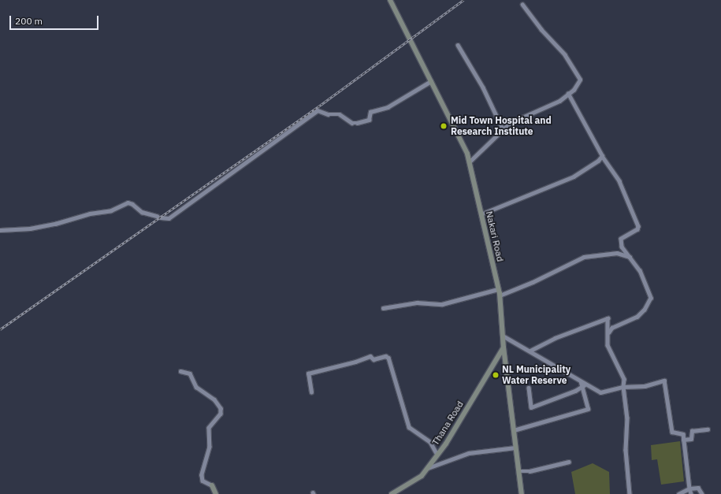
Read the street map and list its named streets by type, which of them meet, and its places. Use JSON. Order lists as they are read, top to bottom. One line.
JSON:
{"streets":{"street":["Nakari Road","Thana Road"]},"crossings":[["Nakari Road","Thana Road"]],"places":["Mid Town Hospital and Research Institute","NL Municipality Water Reserve"],"scale_bar":"200 m"}
